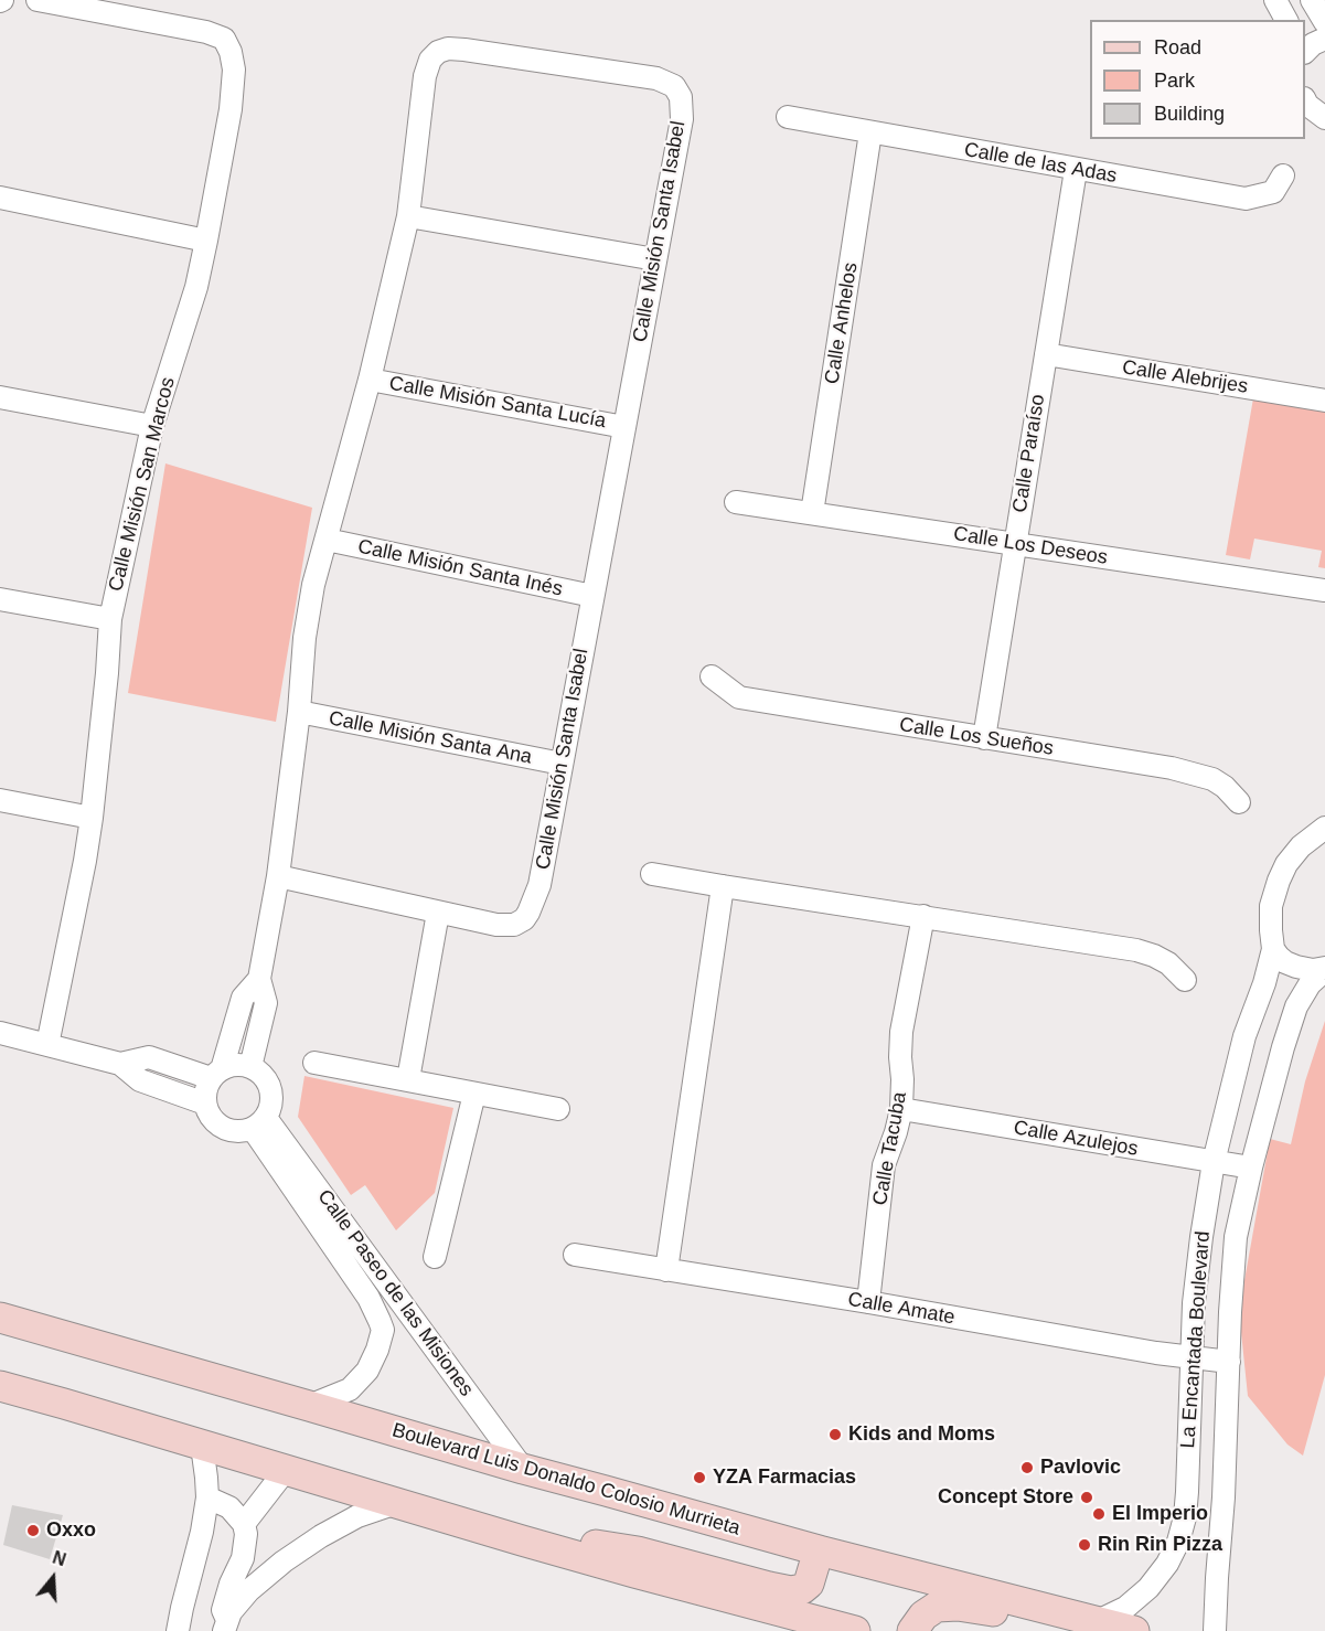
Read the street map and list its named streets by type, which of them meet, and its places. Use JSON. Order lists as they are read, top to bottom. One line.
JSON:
{"streets":{"main road":["Boulevard Luis Donaldo Colosio Murrieta"],"street":["Calle de las Adas","Calle Misión Santa Isabel","Calle Anhelos","Calle Alebrijes","Calle Misión Santa Lucía","Calle Paraíso","Calle Misión San Marcos","Calle Los Deseos","Calle Misión Santa Inés","Calle Los Sueños","Calle Misión Santa Ana","Calle Azulejos","Calle Tacuba","Calle Paseo de las Misiones","Calle Amate","La Encantada Boulevard"]},"crossings":[["Calle de las Adas","Calle Anhelos"],["Calle de las Adas","Calle Paraíso"],["Calle Misión Santa Isabel","Calle Misión Santa Lucía"],["Calle Misión Santa Isabel","Calle Misión Santa Inés"],["Calle Misión Santa Isabel","Calle Misión Santa Ana"],["Calle Misión Santa Isabel","Calle Paseo de las Misiones"],["Calle Anhelos","Calle Los Deseos"],["Calle Alebrijes","Calle Paraíso"],["Calle Paraíso","Calle Los Deseos"],["Calle Paraíso","Calle Los Sueños"],["Calle Azulejos","Calle Tacuba"],["Calle Azulejos","La Encantada Boulevard"],["Calle Tacuba","Calle Amate"],["Calle Paseo de las Misiones","Boulevard Luis Donaldo Colosio Murrieta"],["Calle Amate","La Encantada Boulevard"],["La Encantada Boulevard","Boulevard Luis Donaldo Colosio Murrieta"]],"places":["Kids and Moms","Pavlovic","YZA Farmacias","Concept Store","El Imperio","Oxxo","Rin Rin Pizza"],"legend":["Road","Park","Building"],"north":"top"}
